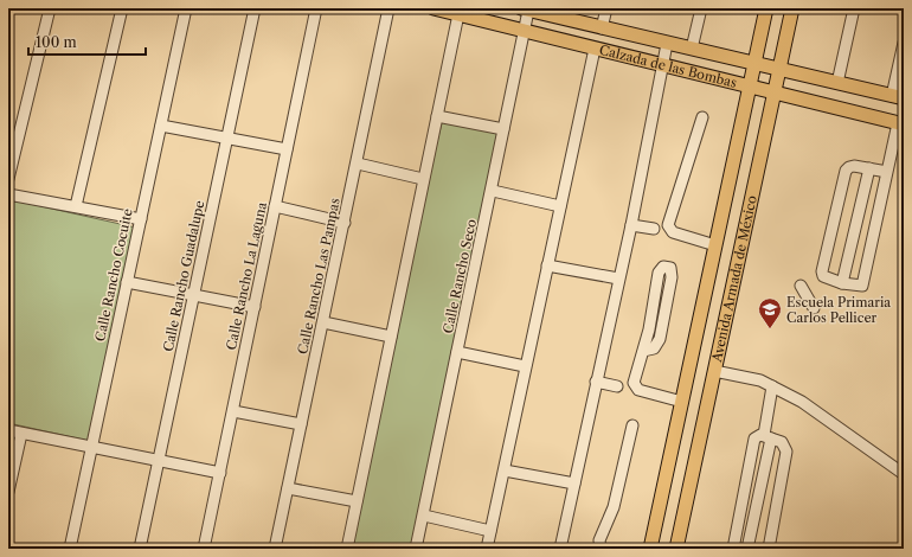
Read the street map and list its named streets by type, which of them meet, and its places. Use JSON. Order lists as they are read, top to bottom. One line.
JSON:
{"streets":{"main road":["Calzada de las Bombas","Avenida Armada de México"],"street":["Calle Rancho Cocuite","Calle Rancho Guadalupe","Calle Rancho La Laguna","Calle Rancho Las Pampas","Calle Rancho Seco"]},"crossings":[["Calzada de las Bombas","Calle Rancho Seco"],["Calzada de las Bombas","Avenida Armada de México"]],"places":{"school or university":["Escuela Primaria Carlos Pellicer"]},"scale_bar":"100 m"}
